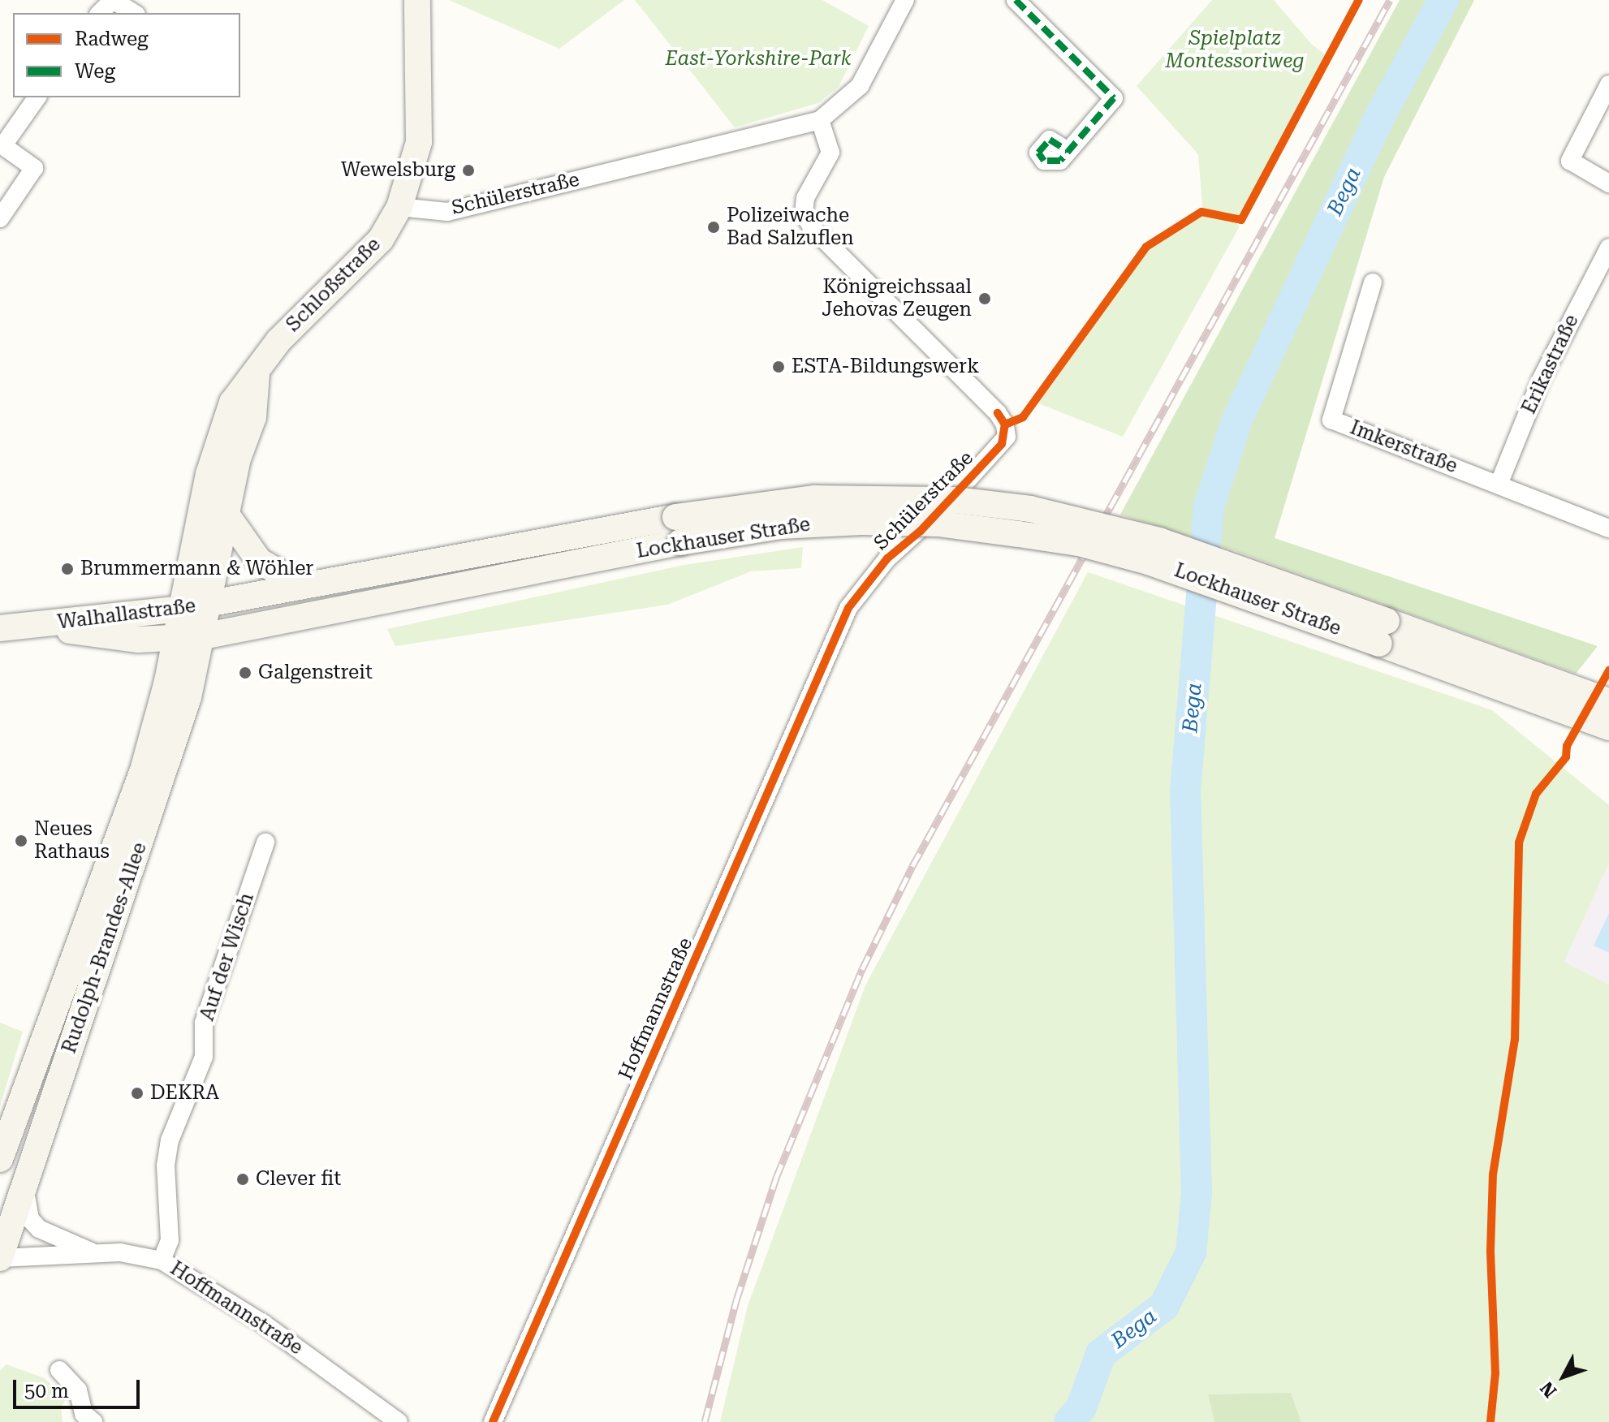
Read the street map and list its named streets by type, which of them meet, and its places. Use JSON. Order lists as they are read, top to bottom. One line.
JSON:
{"streets":{"main road":["Schloßstraße","Lockhauser Straße","Walhallastraße","Rudolph-Brandes-Allee"],"street":["Schülerstraße","Erikastraße","Imkerstraße","Auf der Wisch","Hoffmannstraße"]},"crossings":[["Schülerstraße","Schloßstraße"],["Schülerstraße","Hoffmannstraße"],["Schloßstraße","Lockhauser Straße"],["Schloßstraße","Walhallastraße"],["Schloßstraße","Rudolph-Brandes-Allee"],["Erikastraße","Imkerstraße"],["Lockhauser Straße","Walhallastraße"],["Lockhauser Straße","Rudolph-Brandes-Allee"],["Walhallastraße","Rudolph-Brandes-Allee"],["Rudolph-Brandes-Allee","Hoffmannstraße"],["Auf der Wisch","Hoffmannstraße"]],"water":["Bega"],"parks":["Spielplatz Montessoriweg","East-Yorkshire-Park"],"places":["Wewelsburg","Polizeiwache Bad Salzuflen","Königreichssaal Jehovas Zeugen","ESTA-Bildungswerk","Brummermann & Wöhler","Galgenstreit","Neues Rathaus","DEKRA","Clever fit"],"legend":["Radweg","Weg"],"scale_bar":"50 m","north":"bottom left"}
